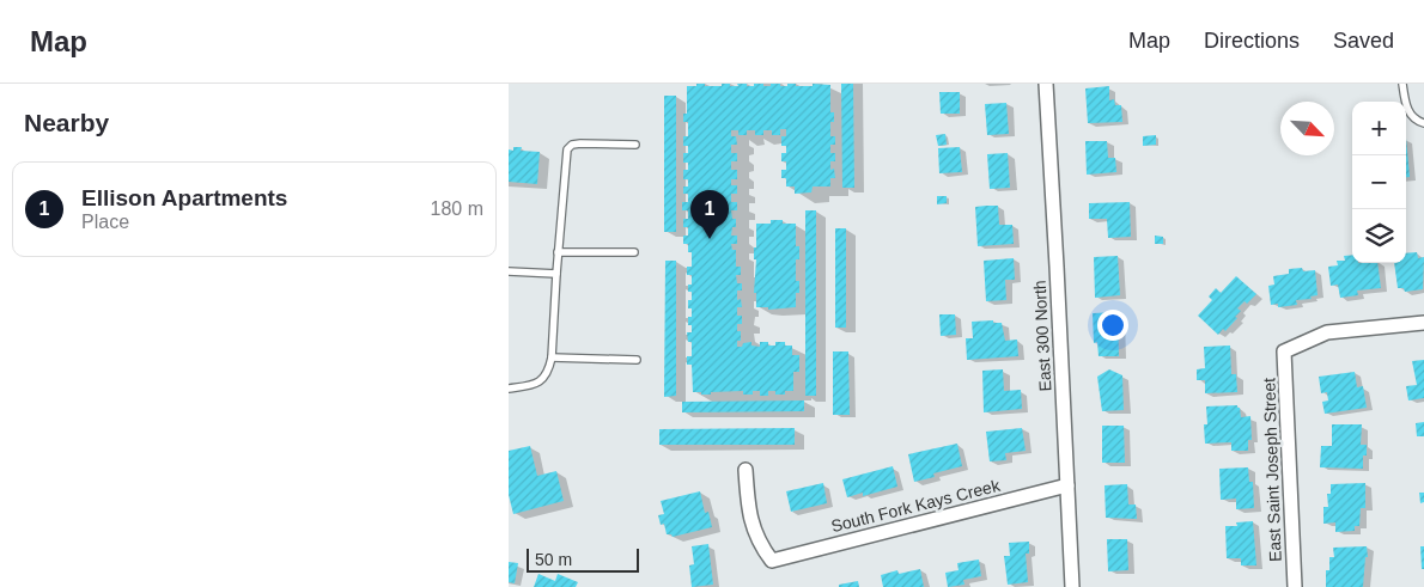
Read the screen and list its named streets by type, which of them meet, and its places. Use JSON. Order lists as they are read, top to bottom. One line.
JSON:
{"streets":{"street":["East 300 North","East Saint Joseph Street","South Fork Kays Creek"]},"crossings":[["East 300 North","South Fork Kays Creek"]],"scale_bar":"50 m","north":"bottom right","page":{"header":"Map","nav":["Map","Directions","Saved"],"heading":"Nearby","map_buttons":["+","−"],"list":[{"mark":"1","name":"Ellison Apartments","note":"Place","value":"180 m"}],"pins":"1","scale":"50 m"}}
